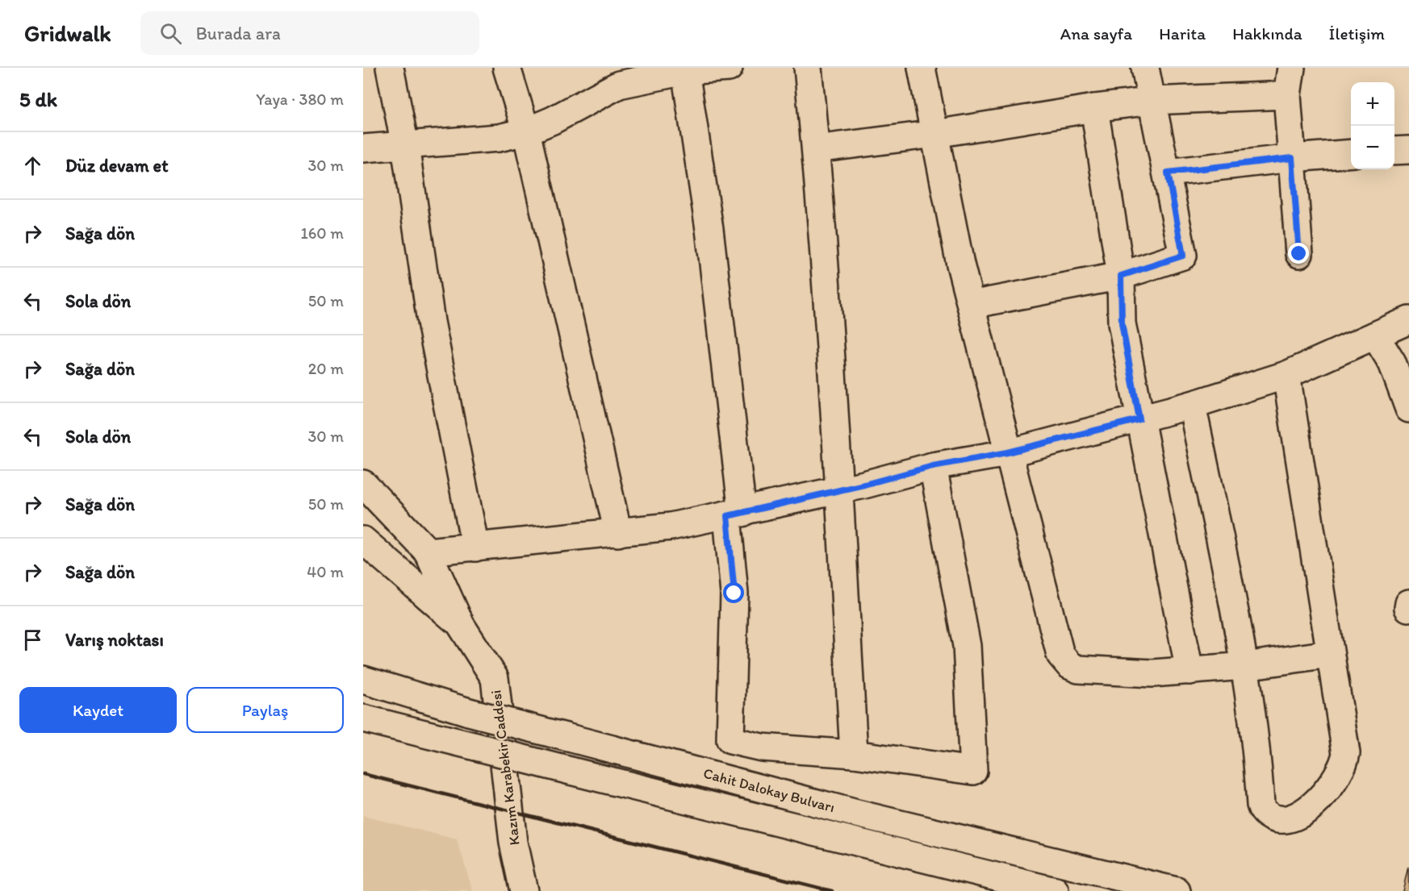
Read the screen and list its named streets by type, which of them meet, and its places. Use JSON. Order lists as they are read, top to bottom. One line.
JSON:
{"streets":{"street":["Kazım Karabekir Caddesi","Cahit Dalokay Bulvarı"]},"page":{"header":"Gridwalk","search":"Burada ara","nav":["Ana sayfa","Harita","Hakkında","İletişim"],"heading":["5 dk","Yaya · 380 m"],"map_buttons":["+","−"],"list":[["Düz devam et","30 m"],["Sağa dön","160 m"],["Sola dön","50 m"],["Sağa dön","20 m"],["Sola dön","30 m"],["Sağa dön","50 m"],["Sağa dön","40 m"],"Varış noktası"],"buttons":["Kaydet","Paylaş"]}}
